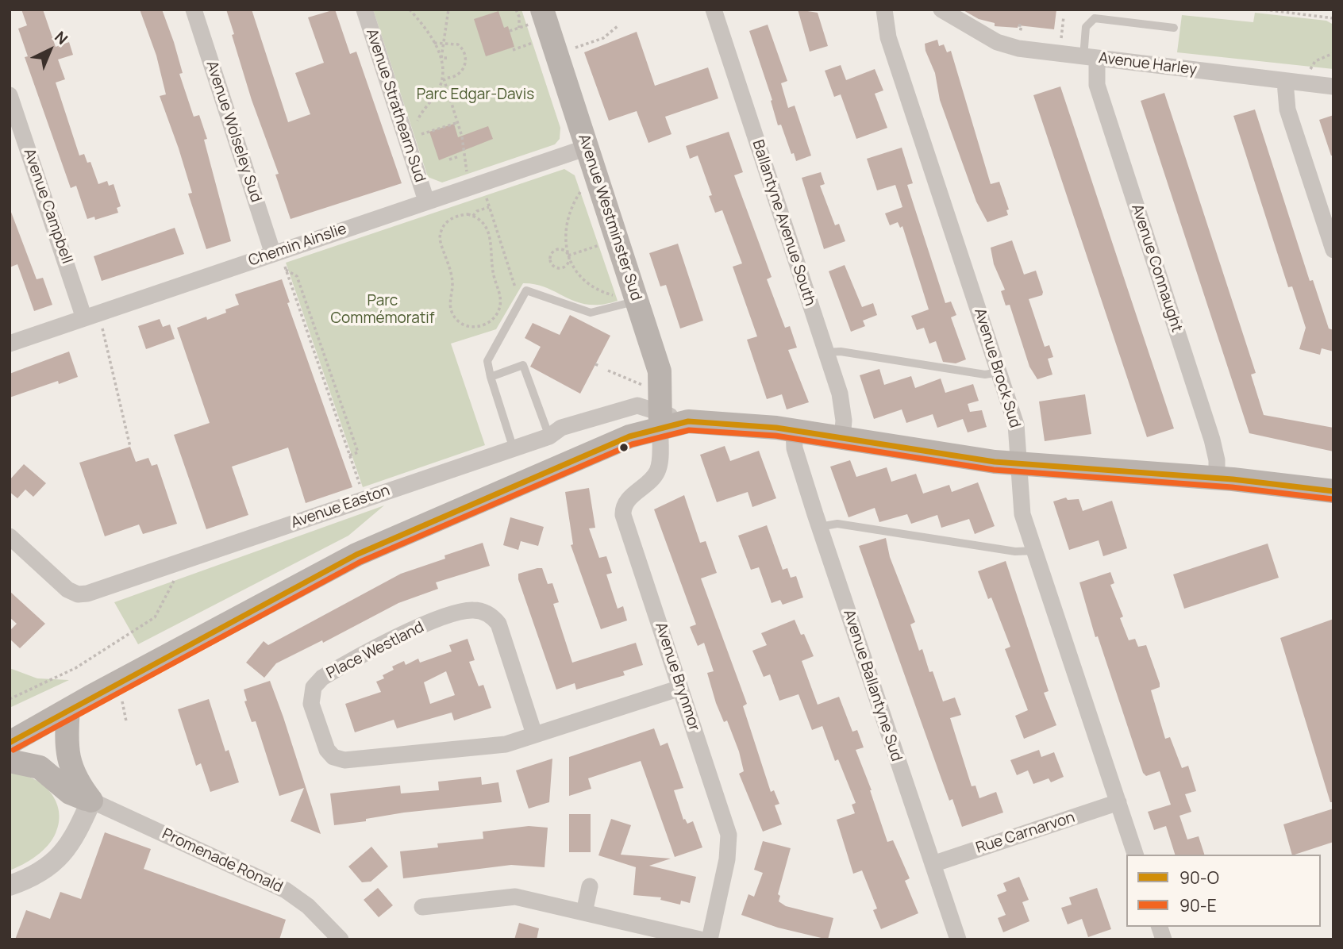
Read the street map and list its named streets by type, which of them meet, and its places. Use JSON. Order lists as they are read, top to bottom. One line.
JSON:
{"streets":{"main road":["Avenue Westminster Sud"],"street":["Avenue Harley","Avenue Strathearn Sud","Avenue Wolseley Sud","Avenue Campbell","Ballantyne Avenue South","Chemin Ainslie","Avenue Connaught","Avenue Brock Sud","Avenue Easton","Place Westland","Avenue Brynmor","Avenue Ballantyne Sud","Rue Carnarvon","Promenade Ronald"]},"crossings":[["Avenue Harley","Avenue Connaught"],["Avenue Strathearn Sud","Chemin Ainslie"],["Avenue Wolseley Sud","Chemin Ainslie"],["Avenue Campbell","Chemin Ainslie"],["Avenue Westminster Sud","Chemin Ainslie"],["Avenue Westminster Sud","Avenue Easton"],["Avenue Westminster Sud","Avenue Brynmor"],["Avenue Brock Sud","Rue Carnarvon"],["Avenue Easton","Avenue Brynmor"],["Place Westland","Avenue Brynmor"],["Avenue Ballantyne Sud","Rue Carnarvon"]],"parks":["Parc Edgar-Davis","Parc Commémoratif"],"lines":["transit line 90-O","transit line 90-E"],"legend":["90-O","90-E"],"north":"top right"}
